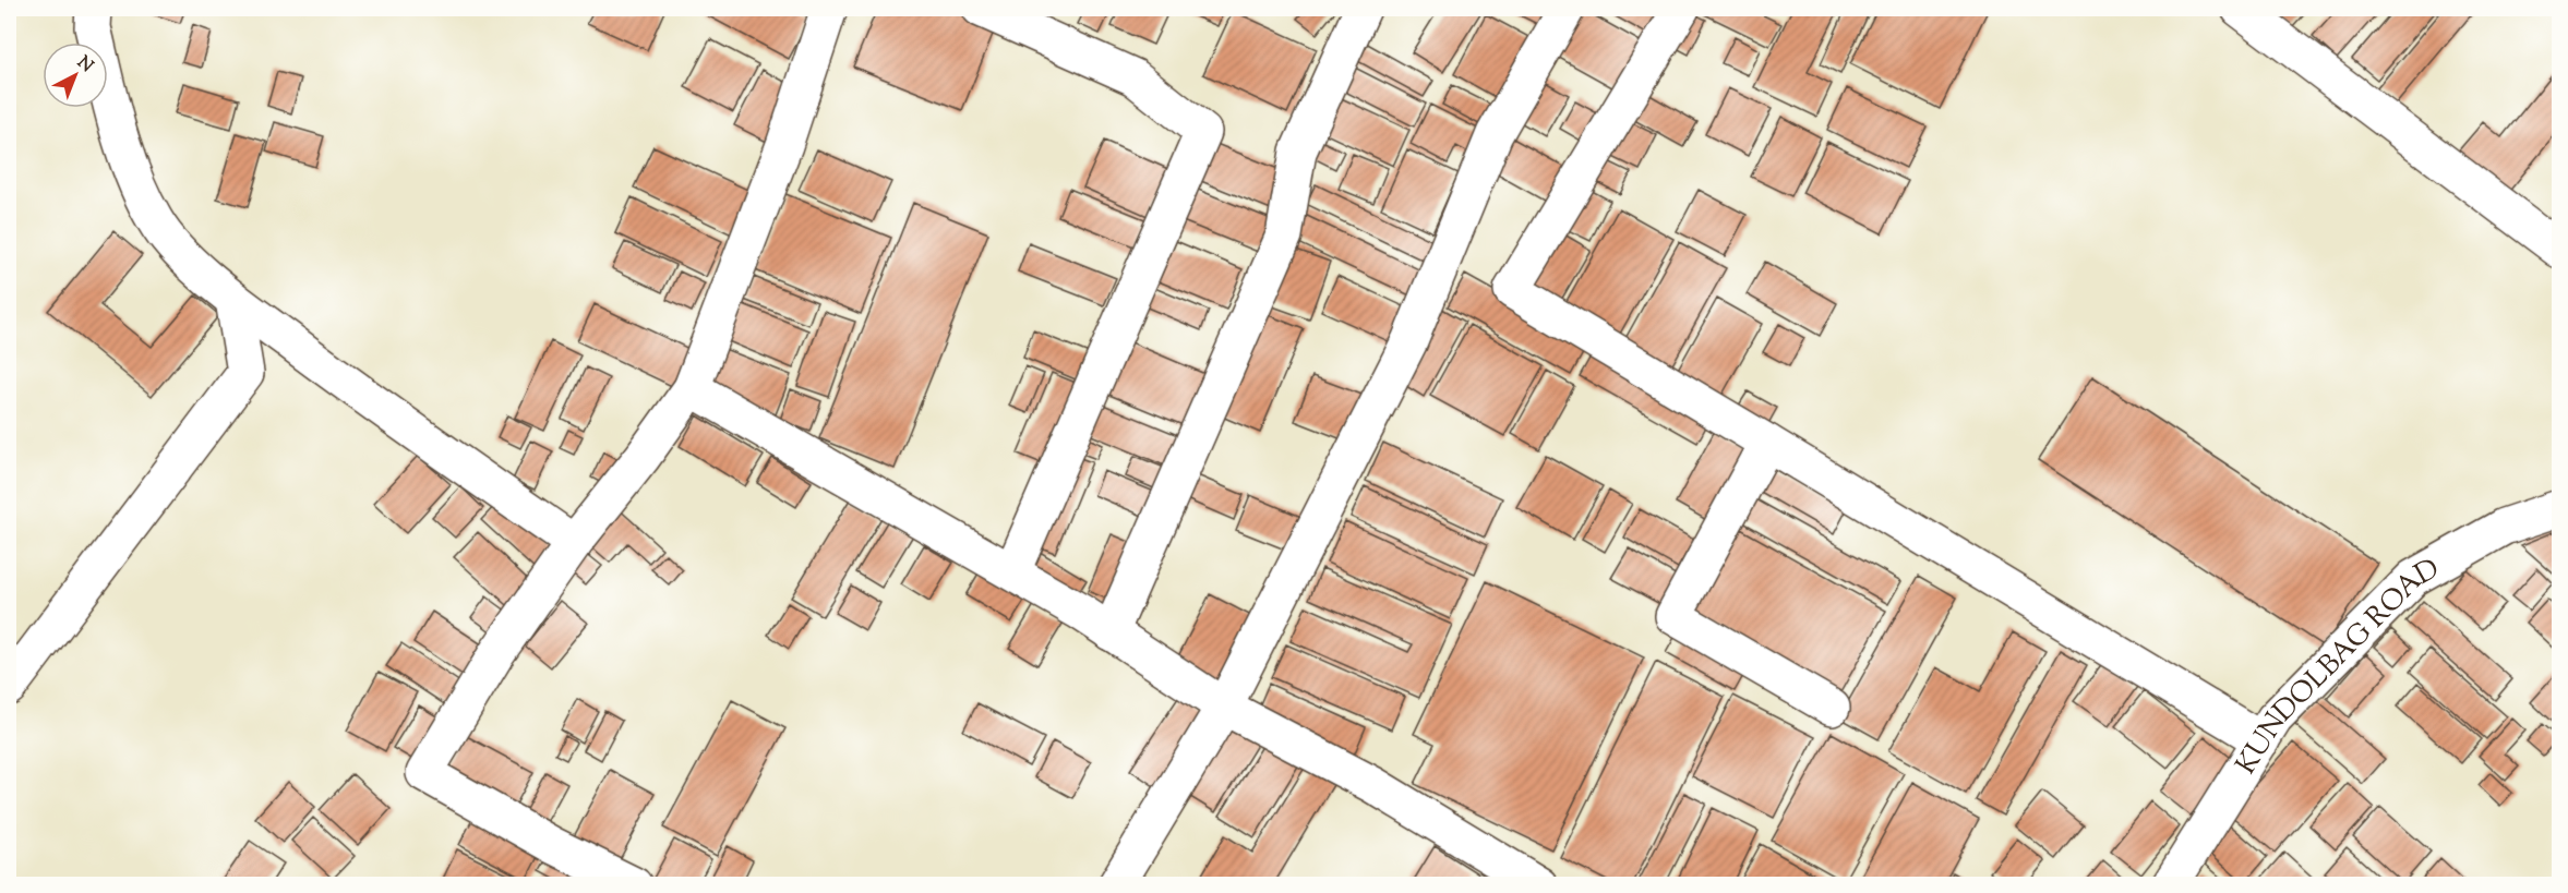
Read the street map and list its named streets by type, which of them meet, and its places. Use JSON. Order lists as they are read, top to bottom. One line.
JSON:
{"streets":{"street":["KUNDOLBAG ROAD"]},"north":"top right"}
